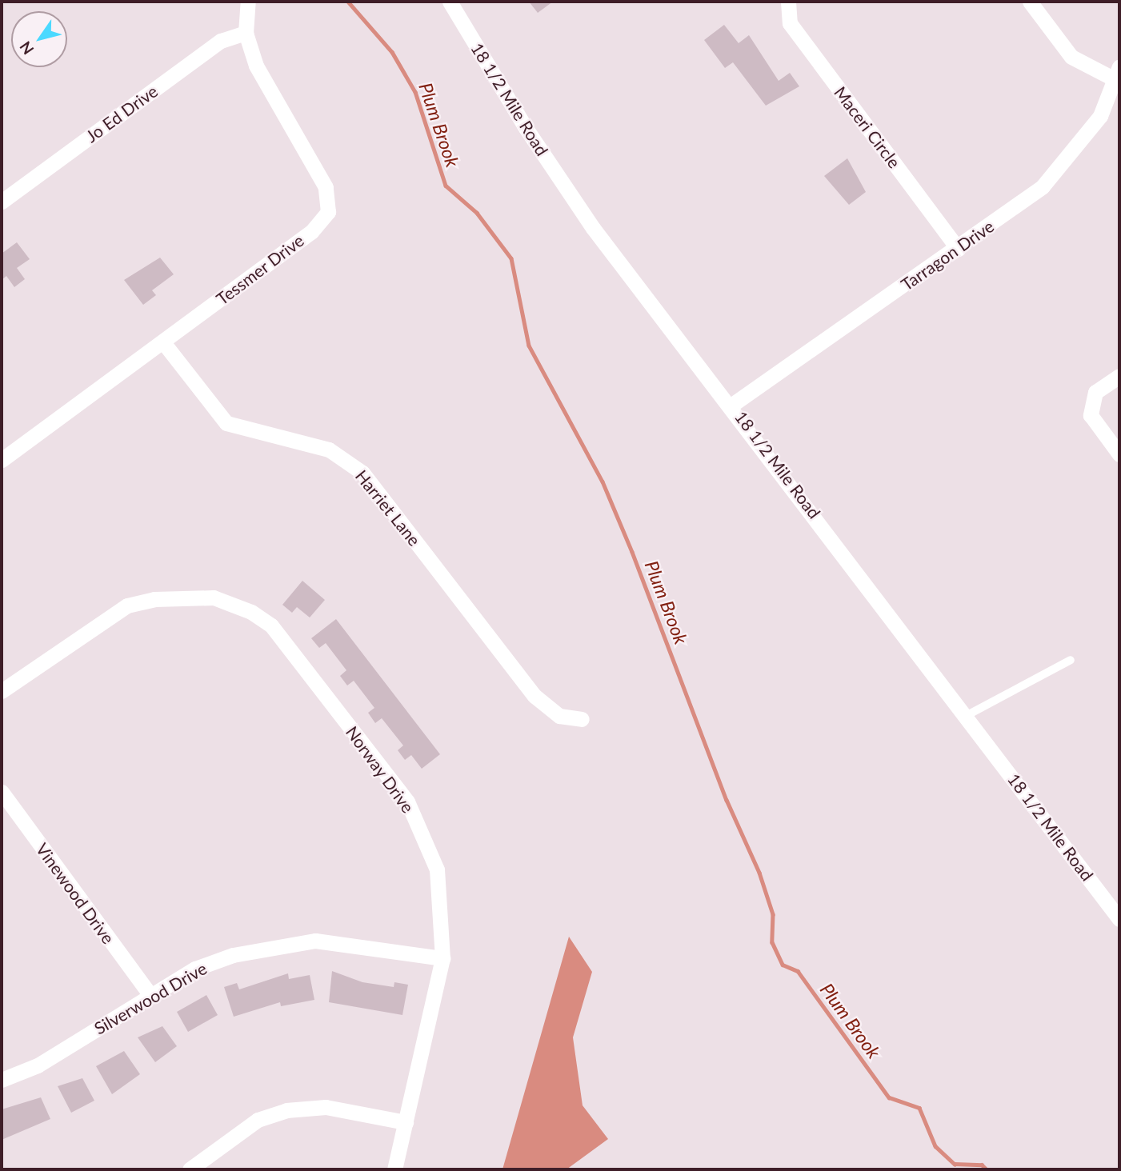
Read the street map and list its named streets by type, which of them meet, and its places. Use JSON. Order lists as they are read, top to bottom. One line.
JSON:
{"streets":{"street":["18 1/2 Mile Road","Jo Ed Drive","Maceri Circle","Tarragon Drive","Tessmer Drive","Harriet Lane","Norway Drive","Vinewood Drive","Silverwood Drive"]},"crossings":[["18 1/2 Mile Road","Tarragon Drive"],["Jo Ed Drive","Tessmer Drive"],["Maceri Circle","Tarragon Drive"],["Tessmer Drive","Harriet Lane"],["Norway Drive","Silverwood Drive"],["Vinewood Drive","Silverwood Drive"]],"water":["Plum Brook"],"north":"bottom left"}
